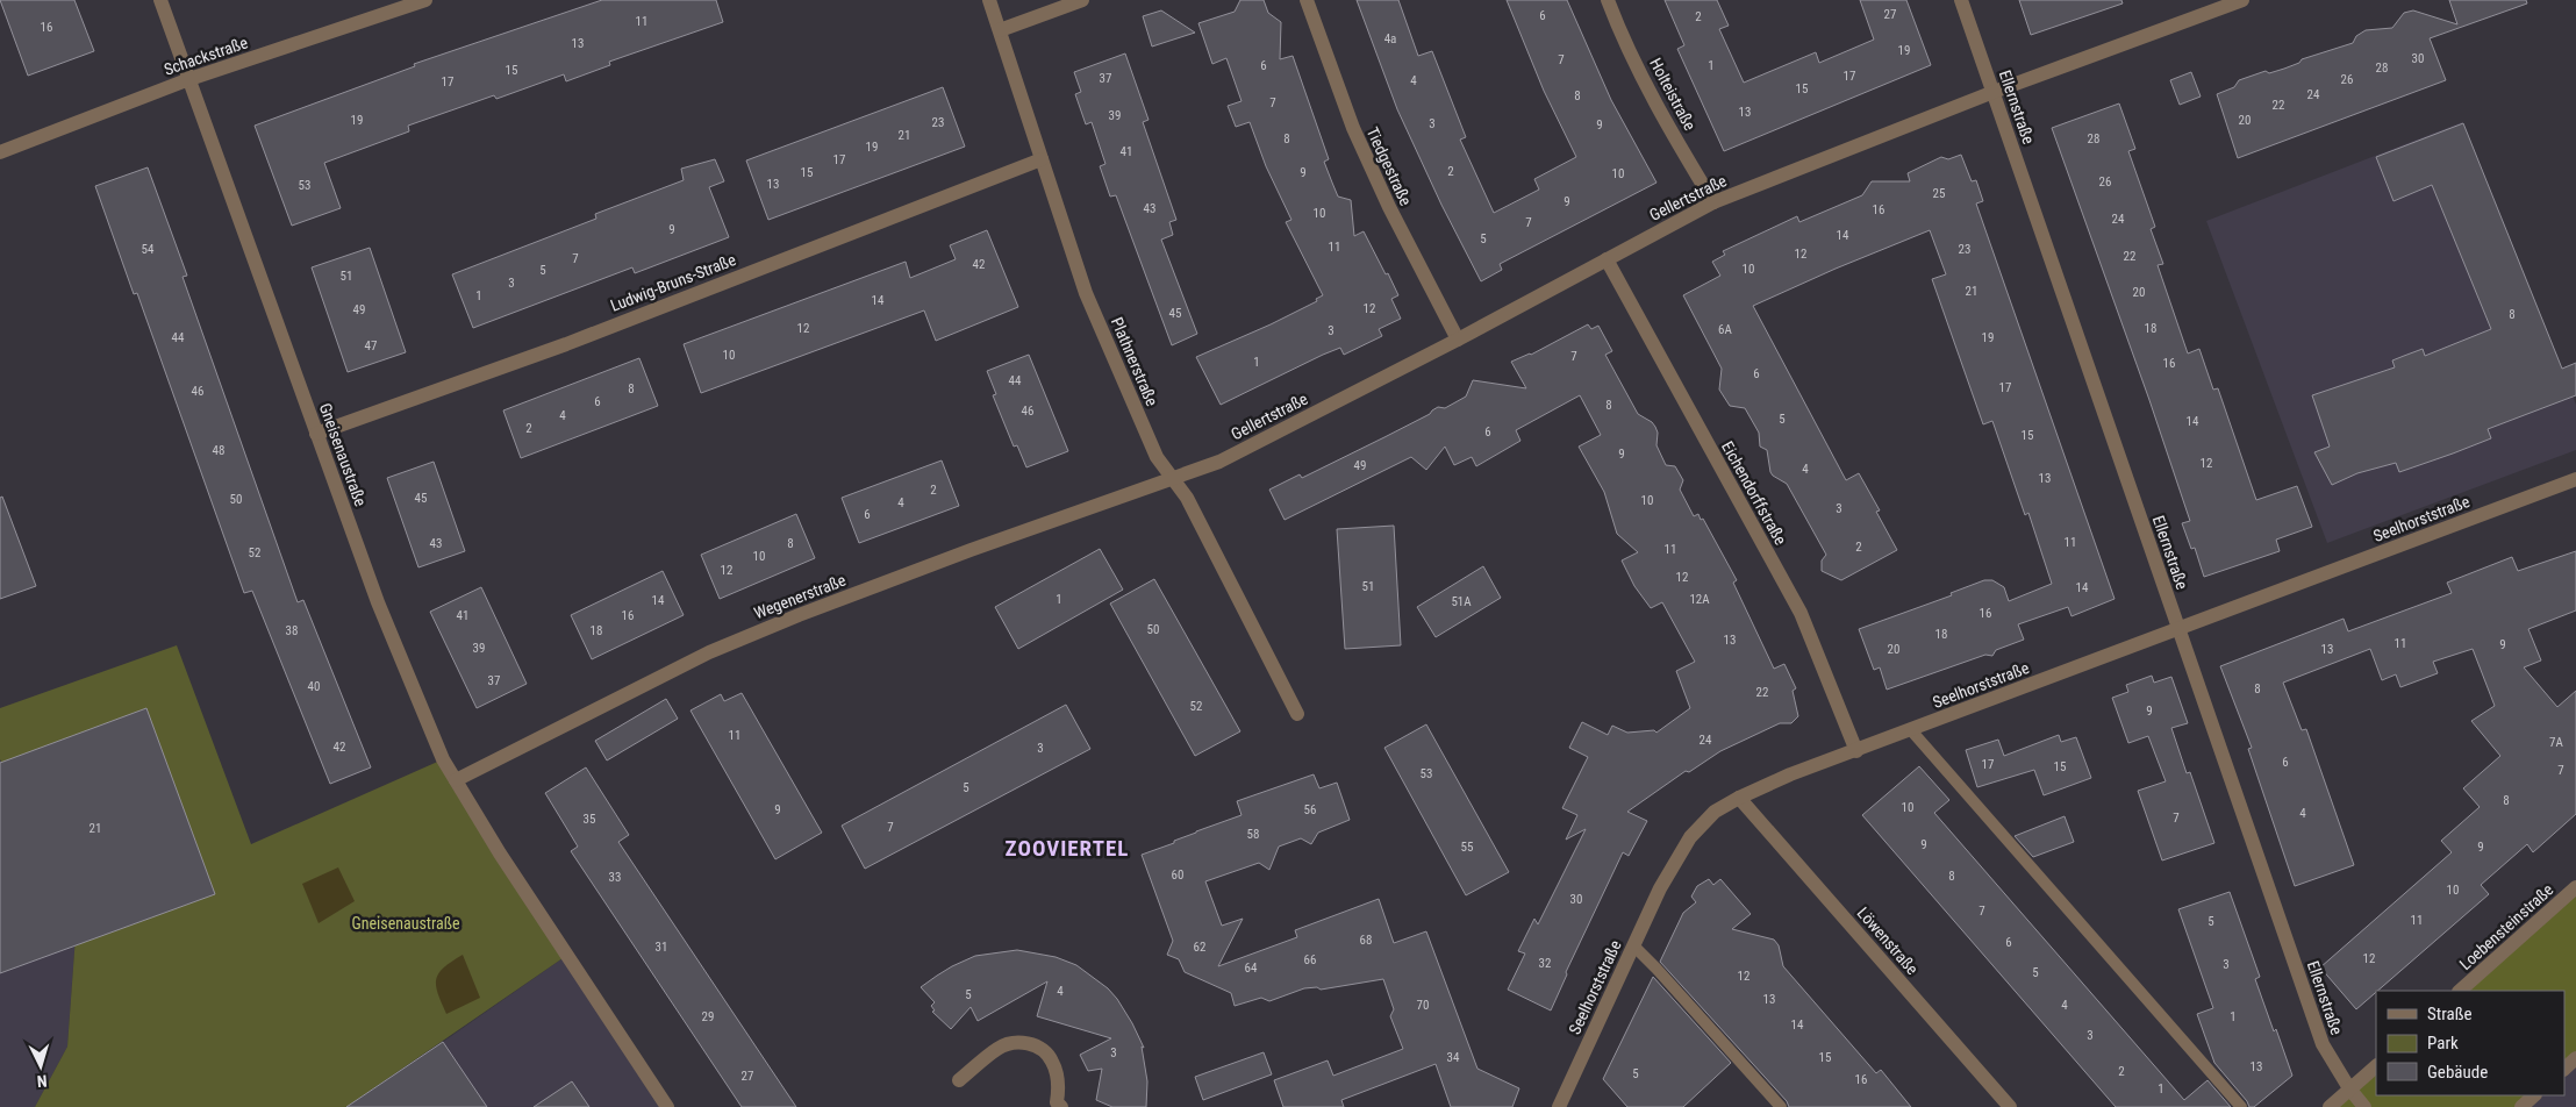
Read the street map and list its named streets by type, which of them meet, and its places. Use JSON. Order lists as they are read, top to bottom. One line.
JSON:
{"streets":{"street":["Schackstraße","Holteistraße","Ellernstraße","Tiedgestraße","Gellertstraße","Ludwig-Bruns-Straße","Plathnerstraße","Gneisenaustraße","Eichendorffstraße","Seelhorststraße","Wegenerstraße","Loebensteinstraße","Löwenstraße"]},"crossings":[["Schackstraße","Gneisenaustraße"],["Holteistraße","Gellertstraße"],["Ellernstraße","Gellertstraße"],["Ellernstraße","Seelhorststraße"],["Tiedgestraße","Gellertstraße"],["Gellertstraße","Plathnerstraße"],["Gellertstraße","Eichendorffstraße"],["Gellertstraße","Wegenerstraße"],["Ludwig-Bruns-Straße","Plathnerstraße"],["Ludwig-Bruns-Straße","Gneisenaustraße"],["Plathnerstraße","Wegenerstraße"],["Gneisenaustraße","Wegenerstraße"],["Eichendorffstraße","Seelhorststraße"],["Seelhorststraße","Löwenstraße"]],"districts":["ZOOVIERTEL"],"parks":["Gneisenaustraße"],"house_numbers":["27","6","2","11","16","4a","13","19","30","7","6","1","28","15","17","37","26","4","17","15","24","8","7","22","13","39","19","20","23","3","9","21","8","28","19","41","17","2","15","9","10","26","13","53","25","9","43","16","10","24","7","9","14","5","11","54","23","12","22","7","42","10","5","51","3","21","20","1","14","12","49","45","8","12","18","6A","3","44","19","47","10","7","1","16","6","44","17","8","46","6","8","46","4","5","14","2","6","15","48","9","12","49","4","13","2","45","50","10","4","3","6","11","43","8","2","11","52","10","12","12","51","14","1","12A","14","51A","16","41","16","50","38","18","18","13","11","9","39","20","13","37","40","8","22","52","9","11","24","7A","42","3","6","17","15","7","53","5","8","10","9","56","4","7","35","7","21","58","9","55","9","60","8","33","10","30","7","11","5","68","6","31","62","12","66","32","3","64","5","12","4","5","13","70","4","29","1","14","3","3","34","15","13","2","5","27","16","1"],"legend":["Straße","Park","Gebäude"],"north":"bottom"}
